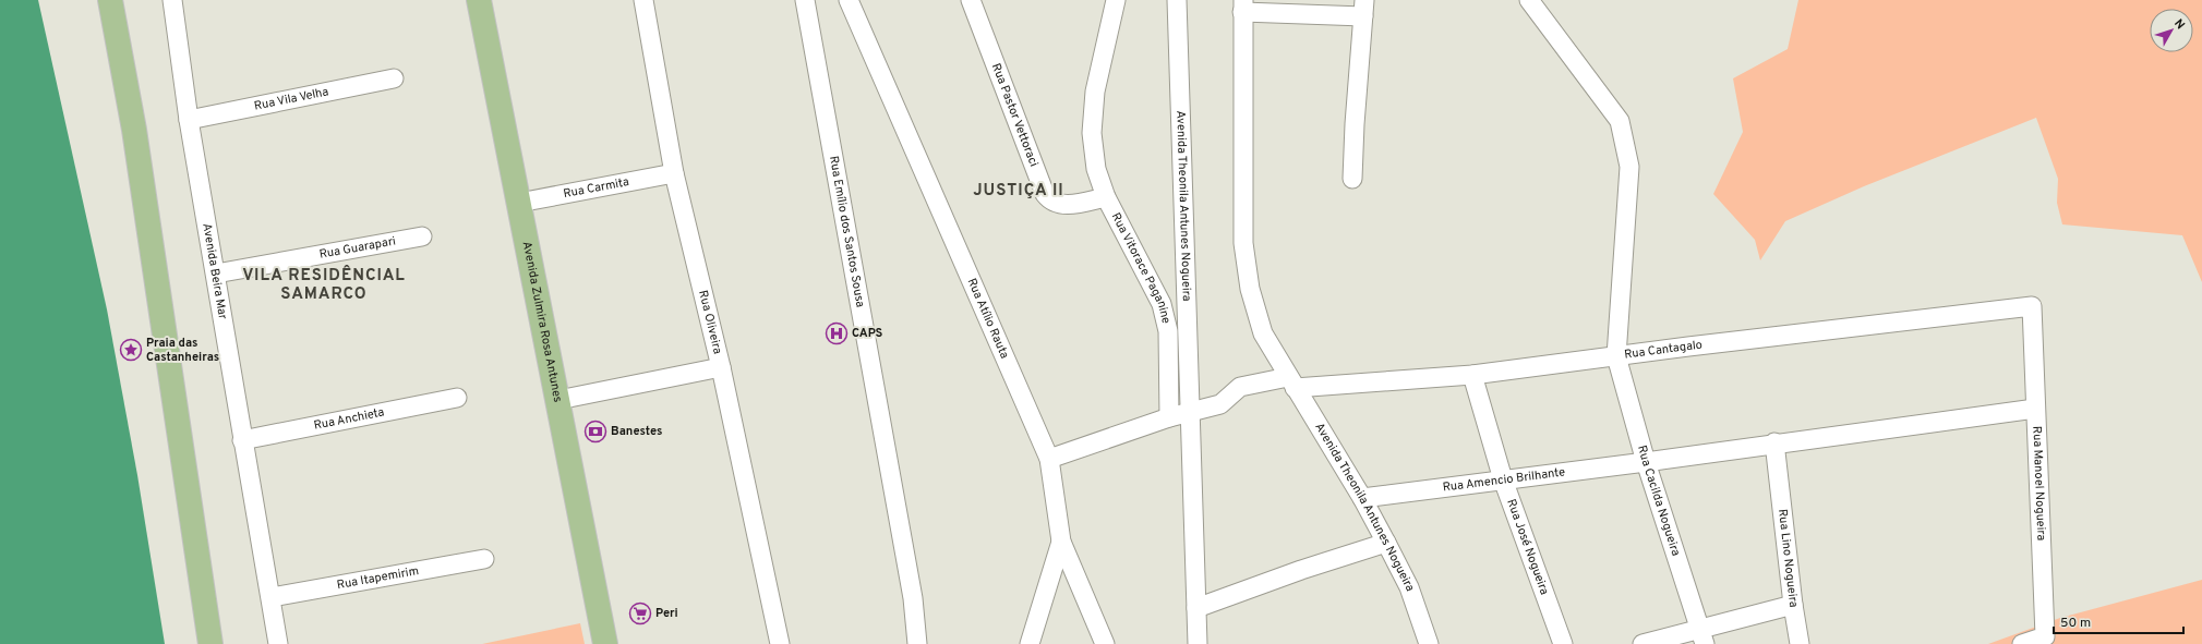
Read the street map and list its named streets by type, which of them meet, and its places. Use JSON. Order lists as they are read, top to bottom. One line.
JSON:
{"streets":{"main road":["Avenida Zulmira Rosa Antunes"],"street":["Rua Vila Velha","Rua Pastor Vettoraci","Rua Carmita","Avenida Theonila Antunes Nogueira","Rua Emílio dos Santos Sousa","Rua Guarapari","Rua Vitorace Paganine","Avenida Beira Mar","Rua Atílio Rauta","Rua Oliveira","Rua Cantagalo","Rua Anchieta","Rua Amencio Brilhante","Rua Manoel Nogueira","Rua Cacilda Nogueira","Rua José Nogueira","Rua Lino Nogueira","Rua Itapemirim"]},"crossings":[["Rua Vila Velha","Avenida Beira Mar"],["Rua Pastor Vettoraci","Rua Vitorace Paganine"],["Rua Carmita","Avenida Zulmira Rosa Antunes"],["Rua Carmita","Rua Oliveira"],["Avenida Theonila Antunes Nogueira","Rua Cantagalo"],["Avenida Theonila Antunes Nogueira","Rua Amencio Brilhante"],["Rua Guarapari","Avenida Beira Mar"],["Avenida Beira Mar","Rua Anchieta"],["Avenida Beira Mar","Rua Itapemirim"],["Rua Cantagalo","Rua Manoel Nogueira"],["Rua Cantagalo","Rua Cacilda Nogueira"],["Rua Cantagalo","Rua José Nogueira"],["Rua Amencio Brilhante","Rua Manoel Nogueira"],["Rua Amencio Brilhante","Rua Cacilda Nogueira"],["Rua Amencio Brilhante","Rua José Nogueira"],["Rua Amencio Brilhante","Rua Lino Nogueira"],["Rua Cacilda Nogueira","Rua Lino Nogueira"]],"districts":["JUSTIÇA II","VILA RESIDÊNCIAL SAMARCO"],"places":{"hospital":["CAPS"],"place":["Praia das Castanheiras"],"bank":["Banestes"],"supermarket":["Peri"]},"scale_bar":"50 m","north":"top right"}
